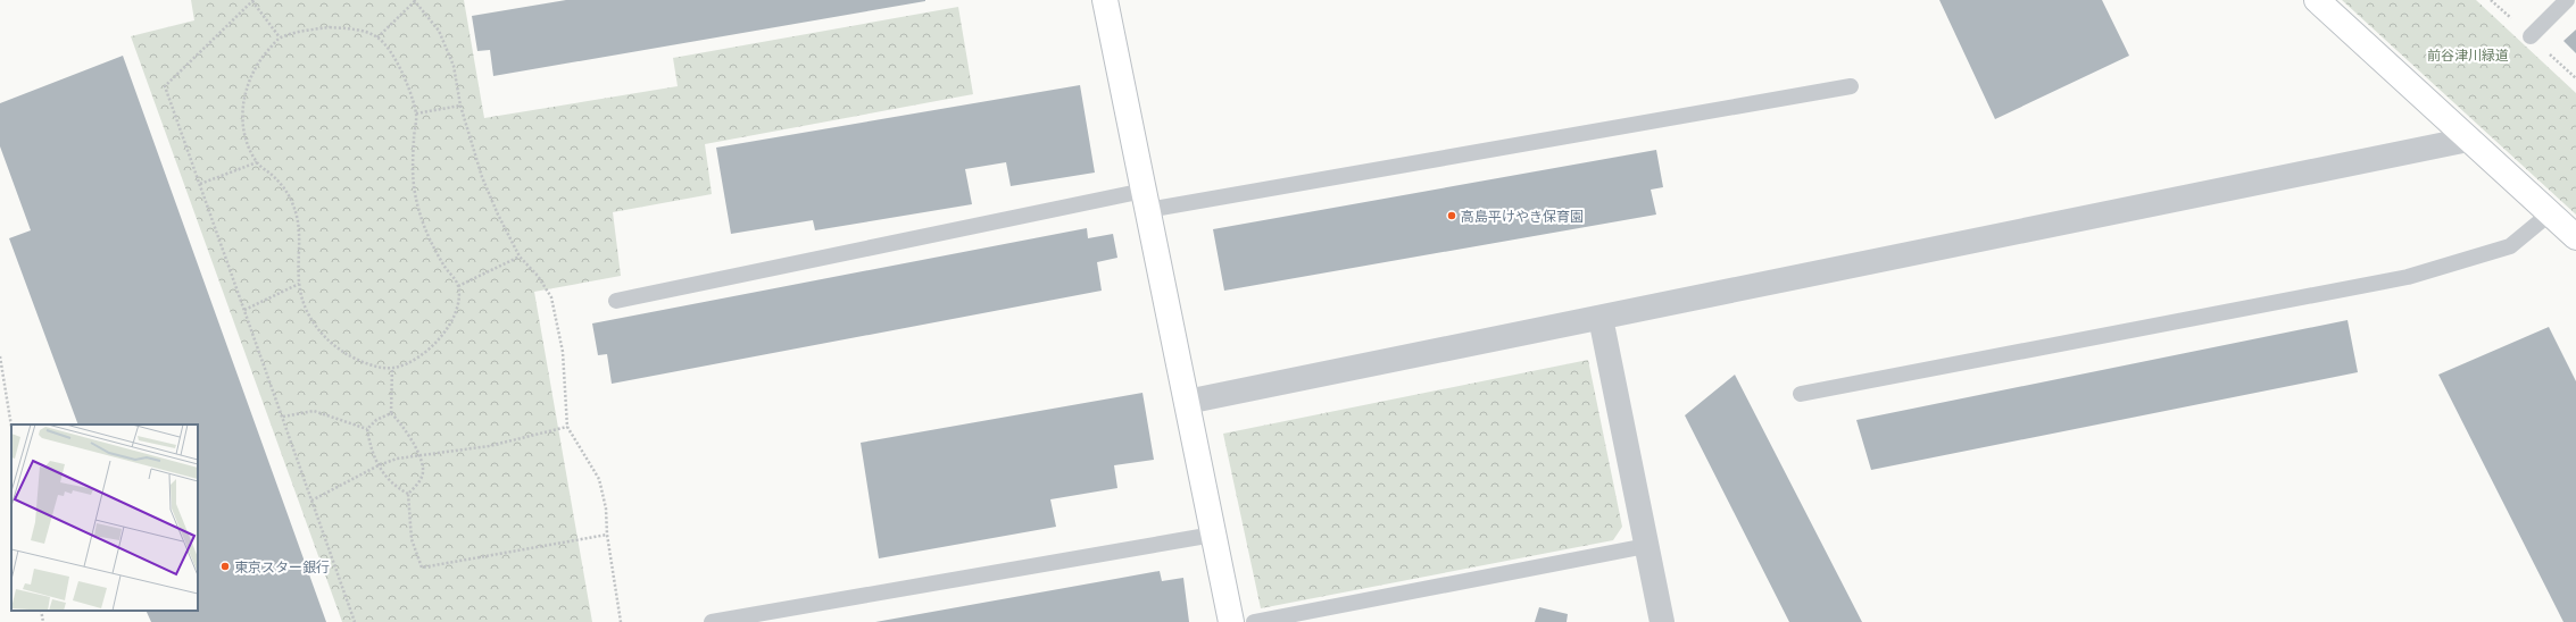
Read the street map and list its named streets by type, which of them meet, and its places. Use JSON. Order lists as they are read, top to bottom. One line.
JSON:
{"parks":["前谷津川緑道"],"places":["高島平けやき保育園","東京スター銀行"]}
